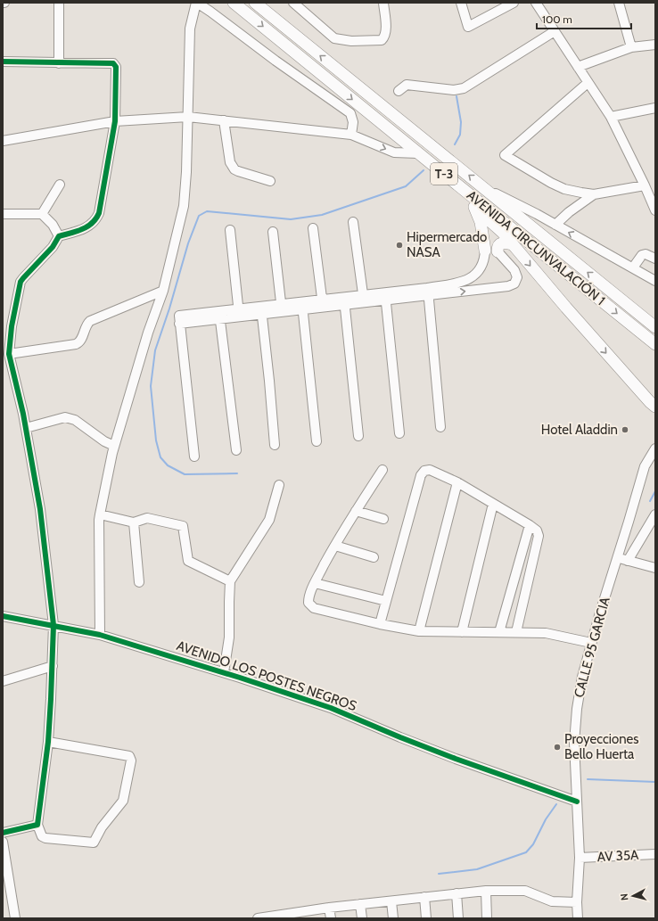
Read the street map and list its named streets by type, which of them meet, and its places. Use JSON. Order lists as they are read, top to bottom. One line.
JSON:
{"streets":{"main road":["T-3","AVENIDA CIRCUNVALACIÓN 1"],"street":["CALLE 95 GARCIA","AVENIDO LOS POSTES NEGROS","AV 35A"]},"crossings":[["CALLE 95 GARCIA","AVENIDO LOS POSTES NEGROS"],["CALLE 95 GARCIA","AV 35A"]],"places":["Hipermercado NASA","Hotel Aladdin","Proyecciones Bello Huerta"],"scale_bar":"100 m","north":"left"}
